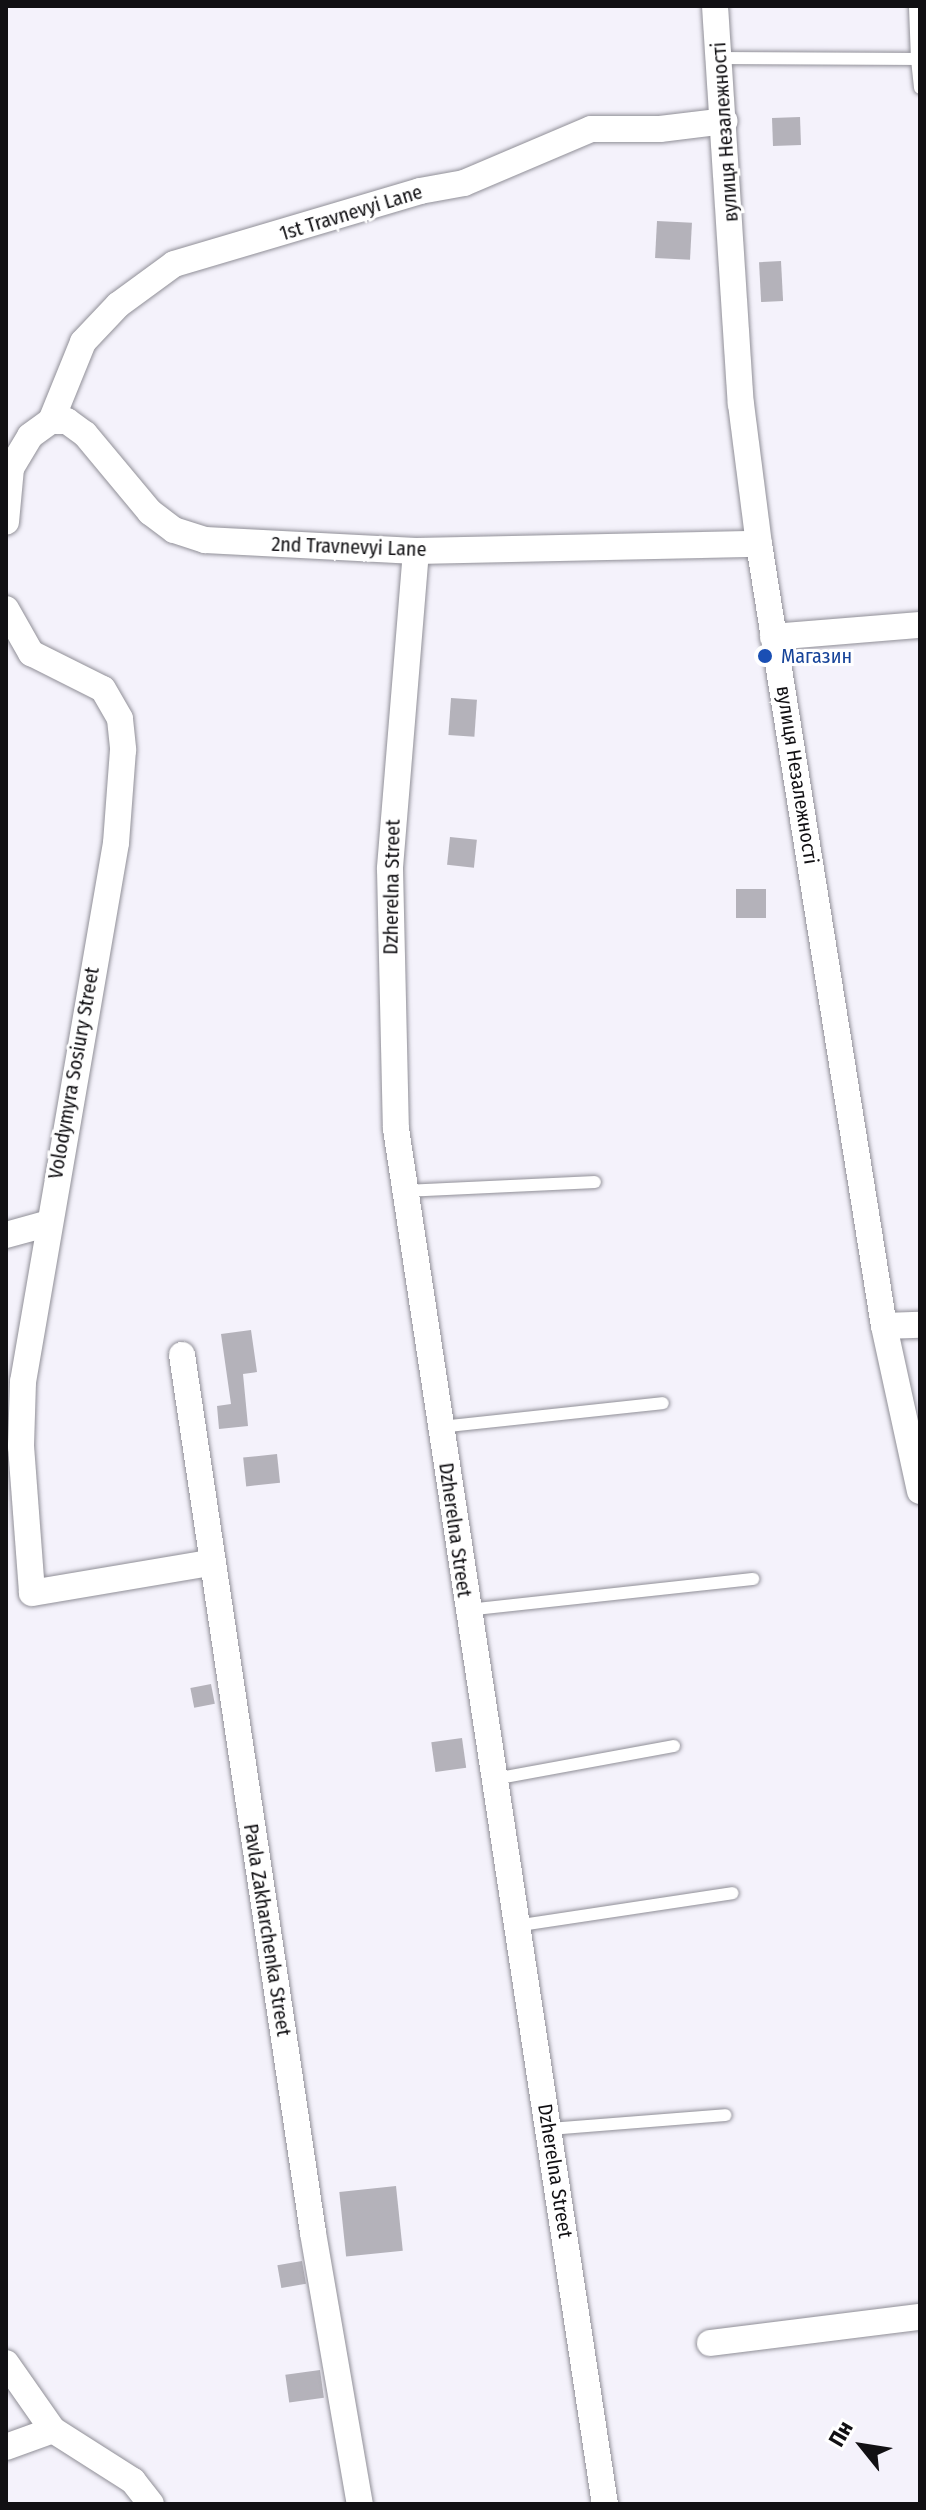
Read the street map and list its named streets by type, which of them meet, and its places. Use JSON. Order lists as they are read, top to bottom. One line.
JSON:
{"streets":{"street":["вулиця Незалежності","1st Travnevyi Lane","2nd Travnevyi Lane","Dzherelna Street","Volodymyra Sosiury Street","Pavla Zakharchenka Street"]},"crossings":[["вулиця Незалежності","1st Travnevyi Lane"],["вулиця Незалежності","2nd Travnevyi Lane"],["1st Travnevyi Lane","2nd Travnevyi Lane"],["2nd Travnevyi Lane","Dzherelna Street"],["Volodymyra Sosiury Street","Pavla Zakharchenka Street"]],"places":["Магазин"],"north":"top left"}
